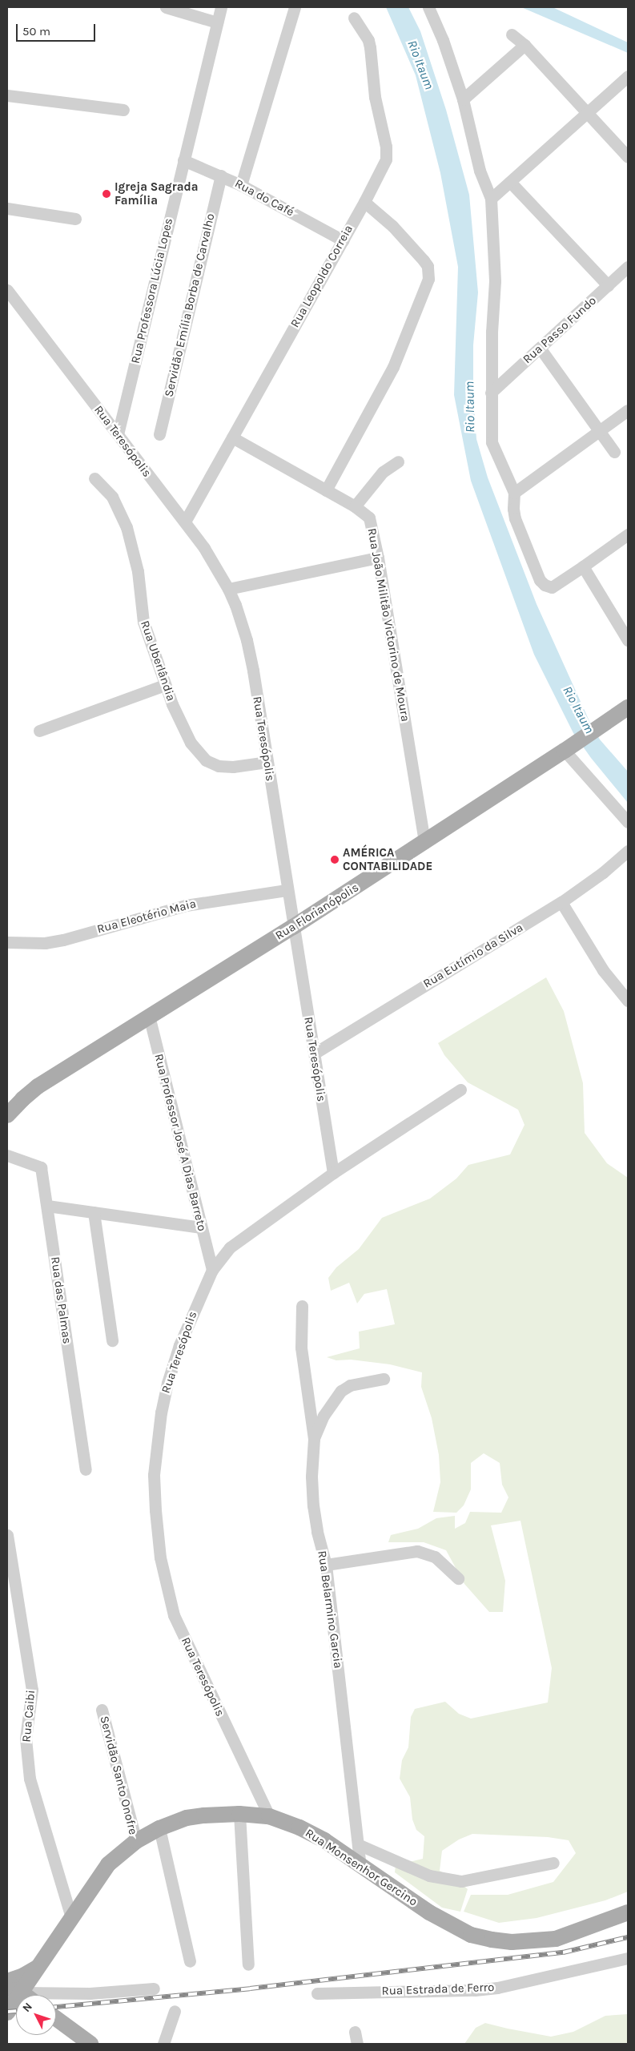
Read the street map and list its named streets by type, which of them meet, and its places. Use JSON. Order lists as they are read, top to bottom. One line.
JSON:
{"streets":{"main road":["Rua Florianópolis","Rua Monsenhor Gercino"],"street":["Rua do Café","Rua Leopoldo Correia","Rua Professora Lúcia Lopes","Servidão Emília Borba de Carvalho","Rua Passo Fundo","Rua Teresópolis","Rua João Militão Victorino de Moura","Rua Uberlândia","Rua Eleotério Maia","Rua Eutímio da Silva","Rua Professor José A Dias Barreto","Rua das Palmas","Rua Belarmino Garcia","Rua Caibi","Servidão Santo Onofre","Rua Estrada de Ferro"]},"crossings":[["Rua do Café","Rua Leopoldo Correia"],["Rua do Café","Rua Professora Lúcia Lopes"],["Rua do Café","Servidão Emília Borba de Carvalho"],["Rua Leopoldo Correia","Rua Teresópolis"],["Rua Leopoldo Correia","Rua João Militão Victorino de Moura"],["Rua Professora Lúcia Lopes","Rua Teresópolis"],["Rua Teresópolis","Rua Uberlândia"],["Rua Teresópolis","Rua Florianópolis"],["Rua Teresópolis","Rua Eleotério Maia"],["Rua Teresópolis","Rua Eutímio da Silva"],["Rua Teresópolis","Rua Professor José A Dias Barreto"],["Rua Teresópolis","Rua Monsenhor Gercino"],["Rua João Militão Victorino de Moura","Rua Florianópolis"],["Rua Florianópolis","Rua Professor José A Dias Barreto"],["Rua Belarmino Garcia","Rua Monsenhor Gercino"],["Rua Caibi","Rua Monsenhor Gercino"],["Servidão Santo Onofre","Rua Monsenhor Gercino"]],"water":["Rio Itaum"],"places":["Igreja Sagrada Família","AMÉRICA CONTABILIDADE"],"scale_bar":"50 m","north":"top left"}
